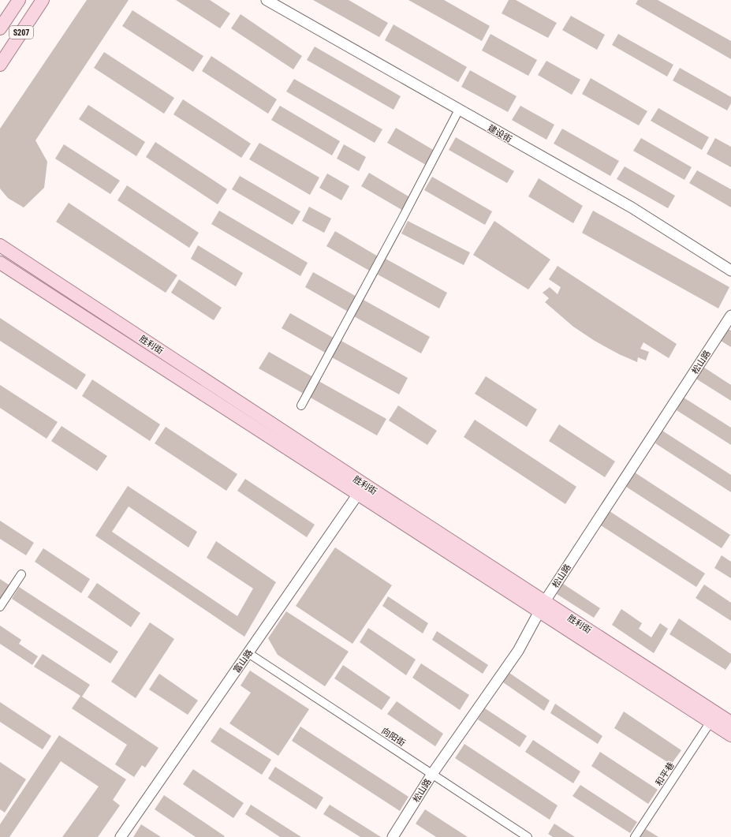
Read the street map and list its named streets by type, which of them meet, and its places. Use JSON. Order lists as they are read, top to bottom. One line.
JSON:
{"streets":{"main road":["S207","胜利街"],"street":["建设街","松山路","富山路","向阳街","和平巷"]},"crossings":[["胜利街","松山路"],["胜利街","富山路"],["胜利街","和平巷"],["松山路","向阳街"],["富山路","向阳街"]]}
